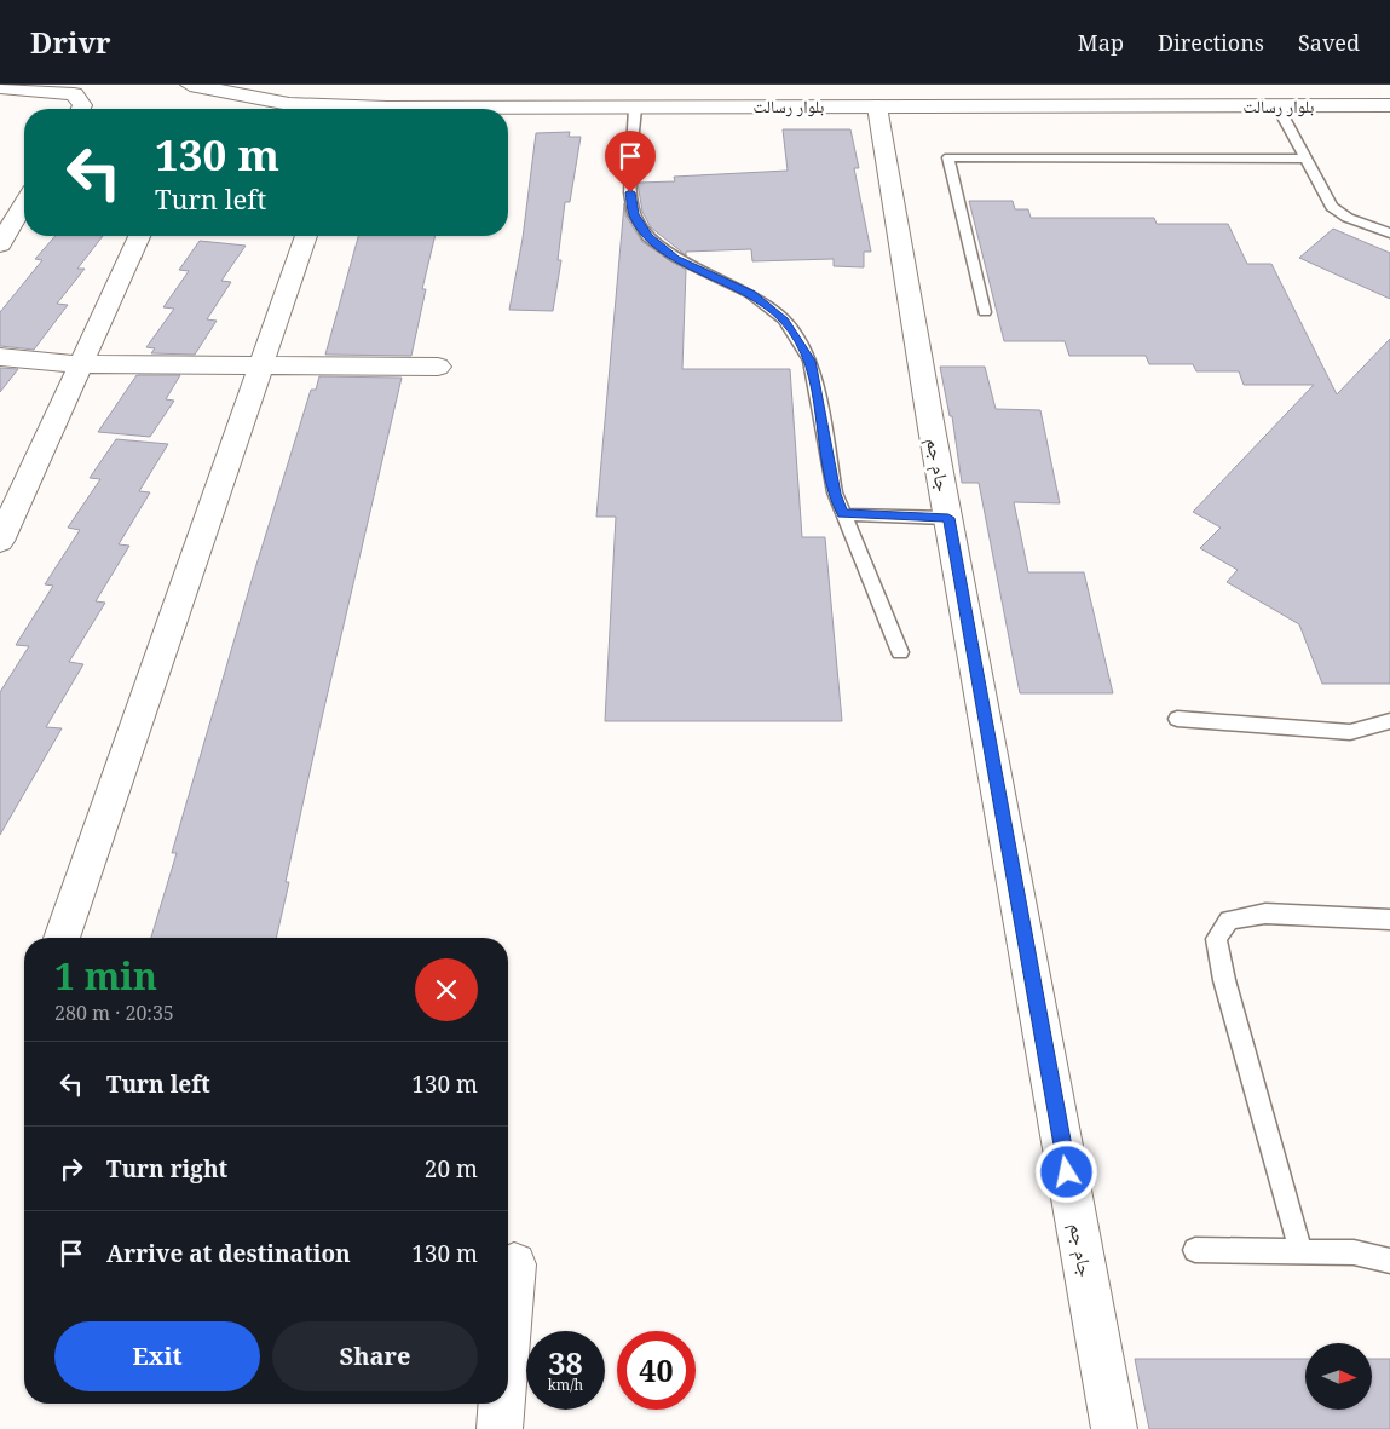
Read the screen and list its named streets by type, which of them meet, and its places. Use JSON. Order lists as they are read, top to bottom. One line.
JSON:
{"streets":{"street":["بلوار رسالت","جام جم"]},"crossings":[["بلوار رسالت","جام جم"]],"north":"right","page":{"header":"Drivr","nav":["Map","Directions","Saved"],"turn":["130 m","Turn left"],"heading":["1 min","280 m · 20:35"],"list":[{"name":"Turn left","value":"130 m"},{"name":"Turn right","value":"20 m"},{"name":"Arrive at destination","value":"130 m"}],"buttons":["Exit","Share"],"speed":"38 km/h","limit":"40"}}
